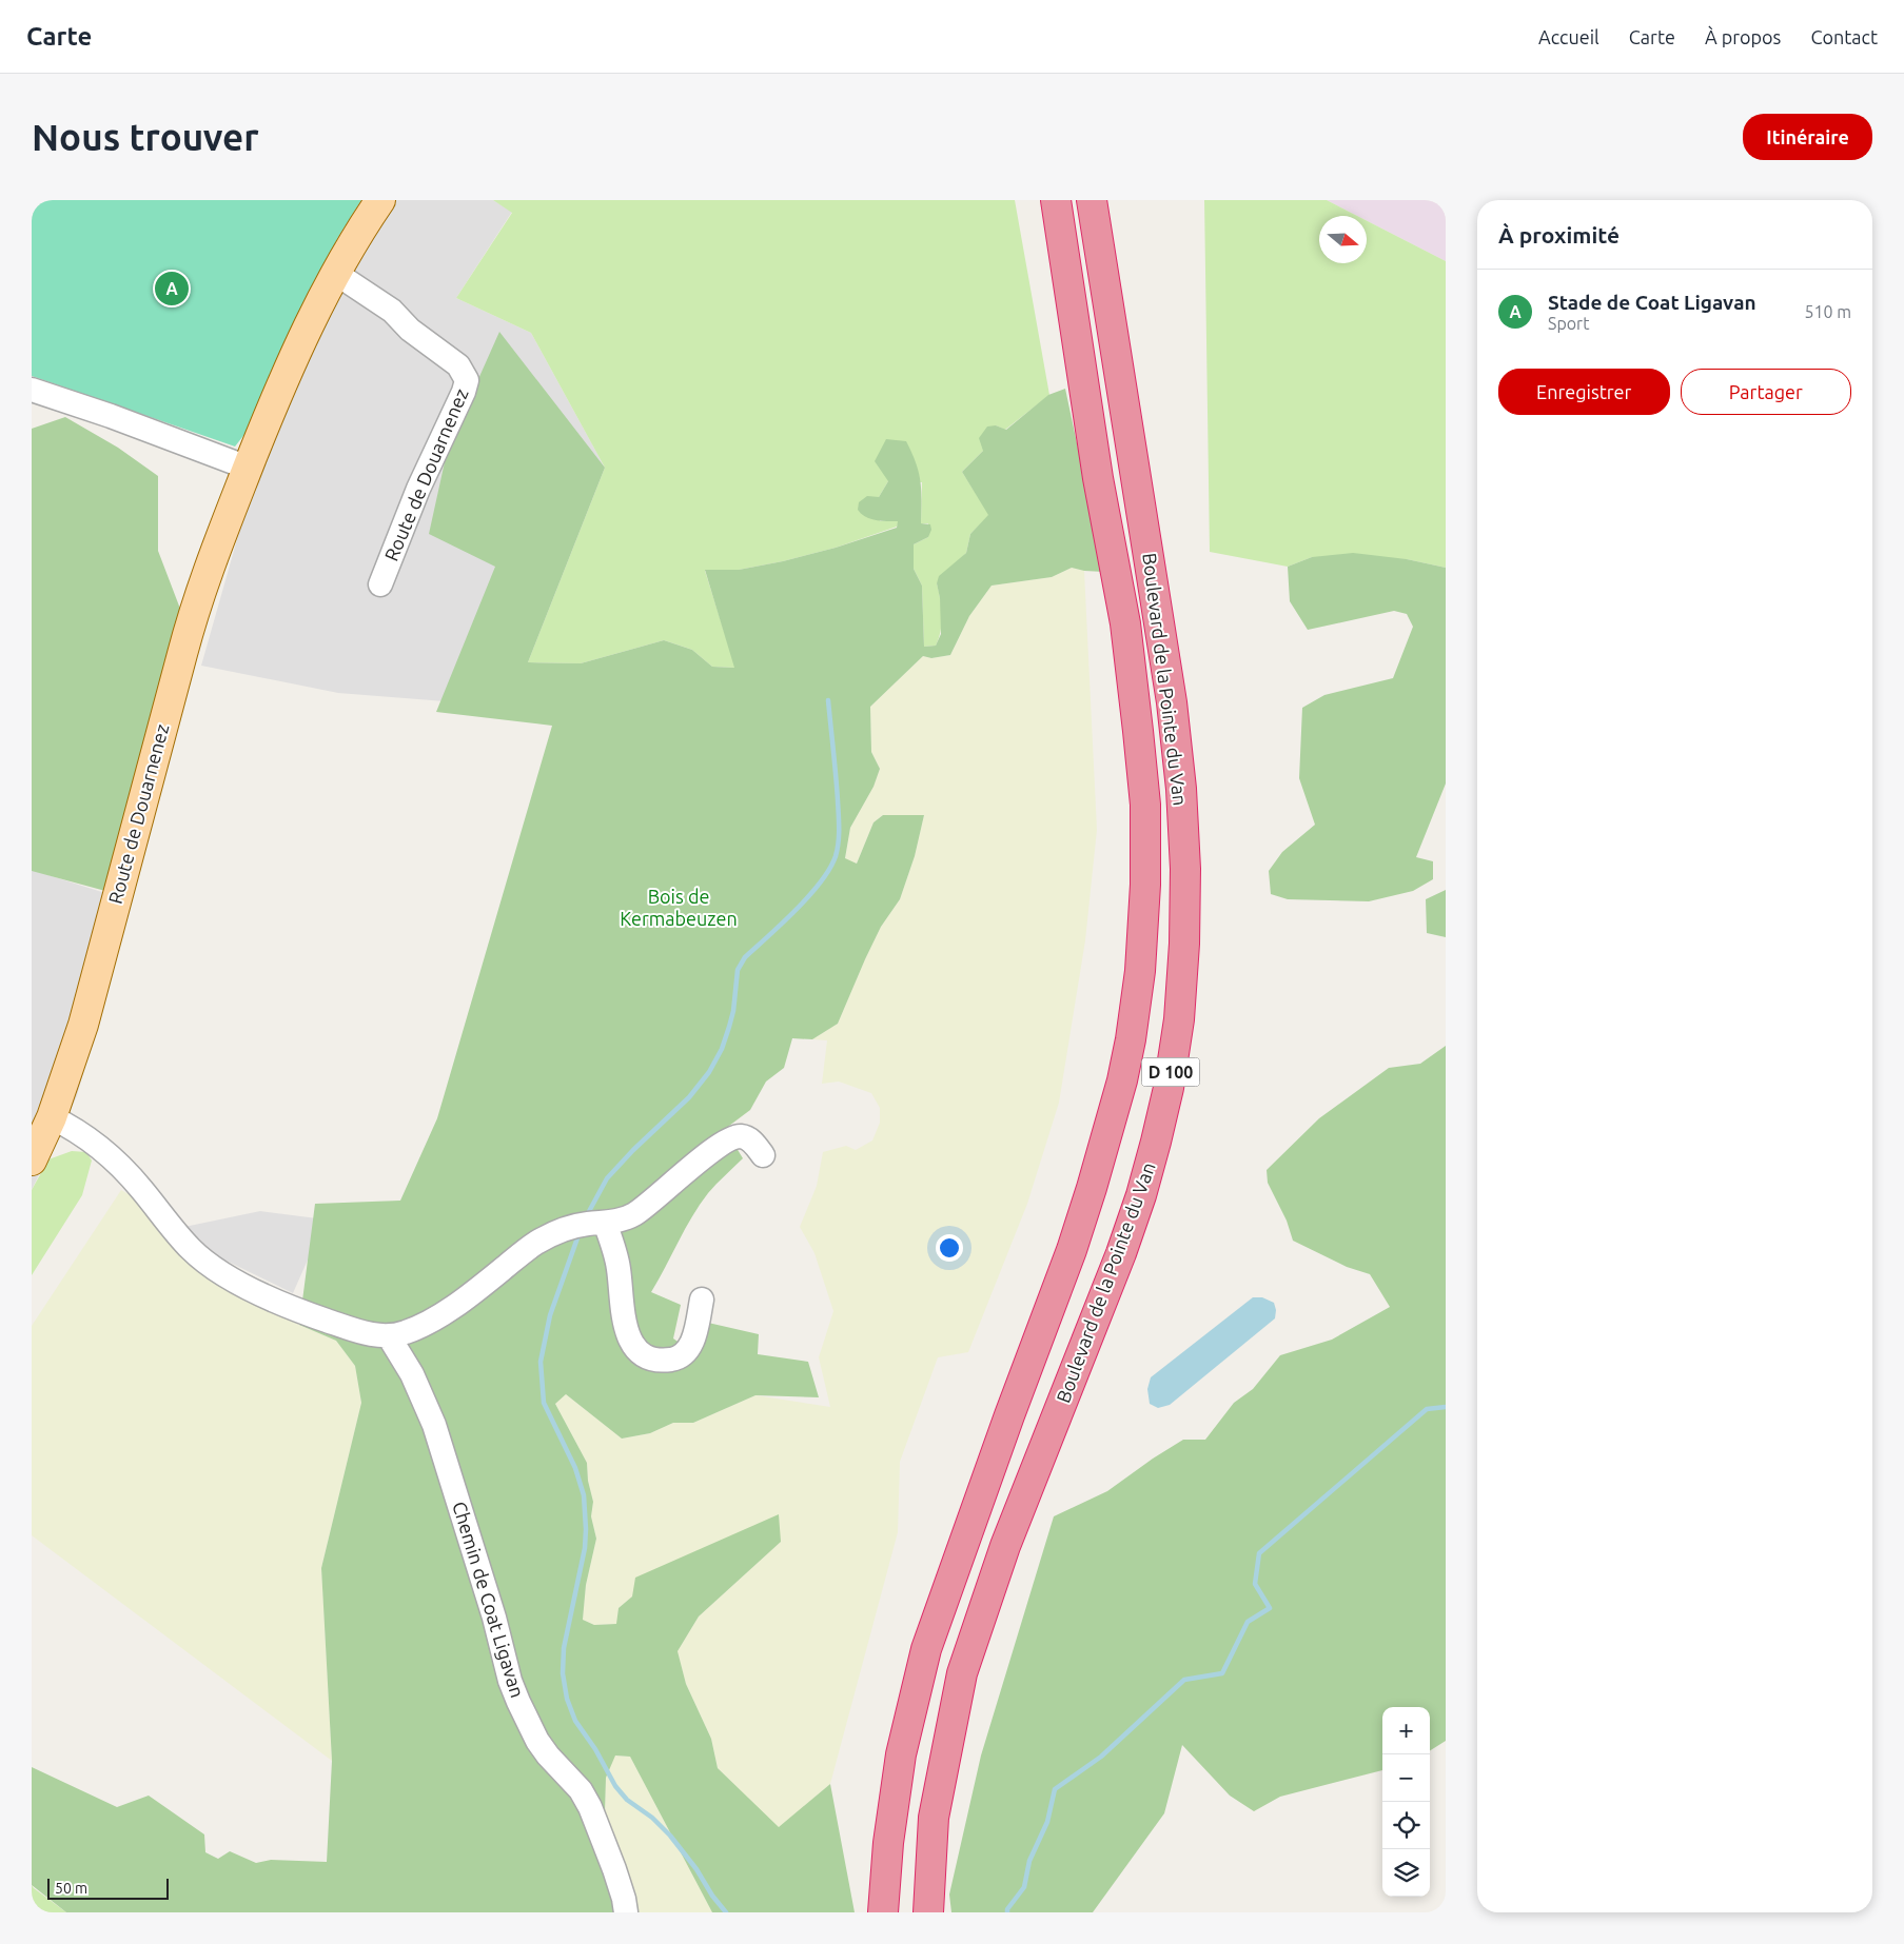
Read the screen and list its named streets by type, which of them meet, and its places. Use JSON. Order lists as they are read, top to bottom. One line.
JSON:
{"streets":{"highway":["Boulevard de la Pointe du Van","D 100"],"main road":["Route de Douarnenez"],"street":["Chemin de Coat Ligavan"]},"parks":["Bois de Kermabeuzen"],"scale_bar":"50 m","north":"right","page":{"header":"Carte","nav":["Accueil","Carte","À propos","Contact"],"buttons":["Itinéraire",["Enregistrer","Partager"]],"title":"Nous trouver","heading":"À proximité","list":[{"mark":"A","name":"Stade de Coat Ligavan","note":"Sport","value":"510 m"}],"pins":"A","map_buttons":["+","−"],"scale":"50 m"}}
